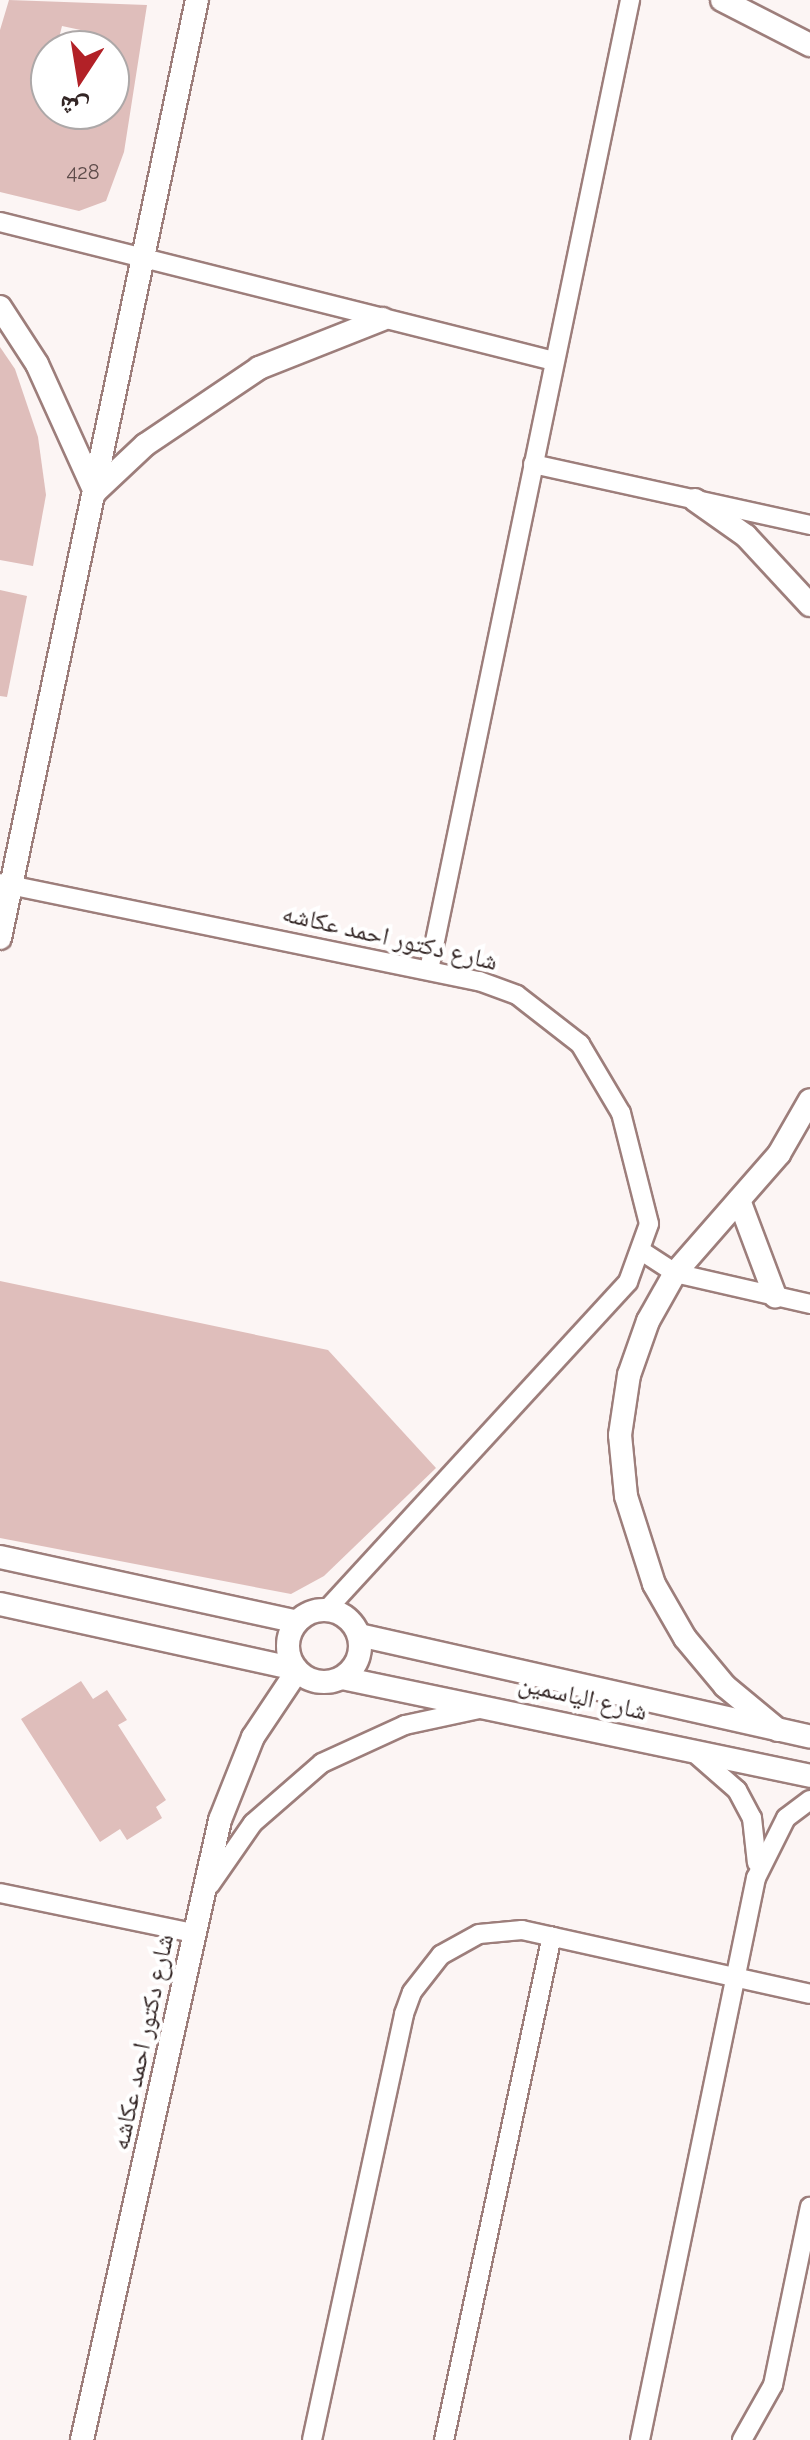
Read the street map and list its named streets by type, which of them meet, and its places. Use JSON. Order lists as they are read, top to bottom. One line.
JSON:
{"streets":{"street":["شارع دكتور احمد عكاشه","شارع الياسمين"]},"crossings":[["شارع دكتور احمد عكاشه","شارع الياسمين"]],"house_numbers":["428"],"north":"bottom"}
